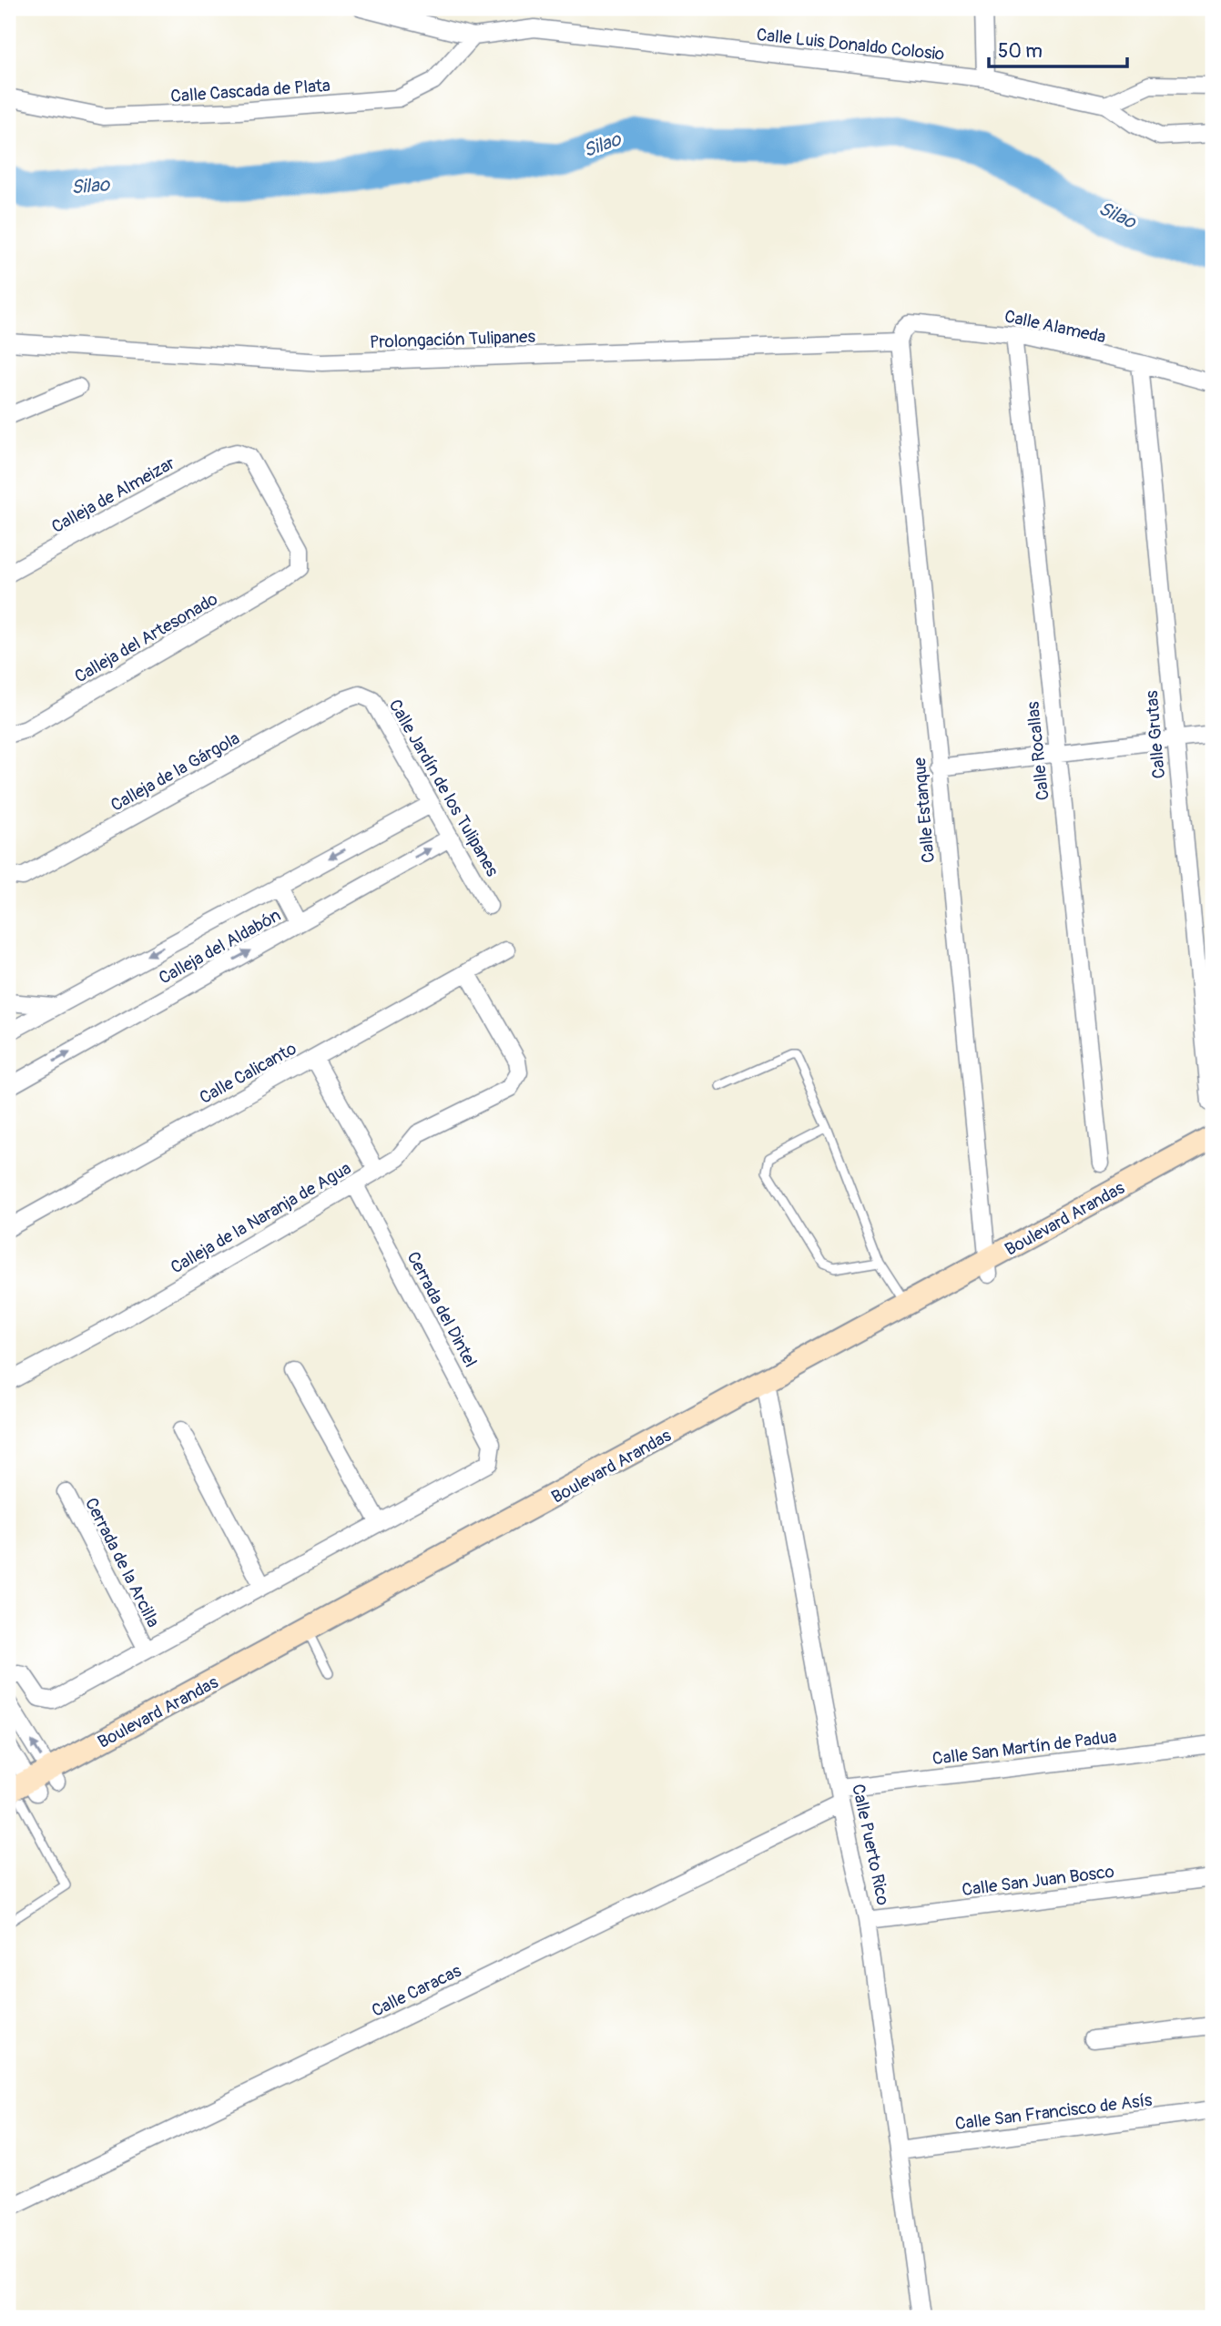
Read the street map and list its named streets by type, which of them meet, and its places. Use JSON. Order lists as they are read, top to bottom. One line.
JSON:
{"streets":{"main road":["Boulevard Arandas"],"street":["Calle Luis Donaldo Colosio","Calle Cascada de Plata","Calle Alameda","Prolongación Tulipanes","Calleja de Almeizar","Calleja del Artesonado","Calle Grutas","Calle Rocallas","Calleja de la Gárgola","Calle Jardín de los Tulipanes","Calle Estanque","Calleja del Aldabón","Calle Calicanto","Calleja de la Naranja de Agua","Cerrada del Dintel","Cerrada de la Arcilla","Calle San Martín de Padua","Calle Puerto Rico","Calle San Juan Bosco","Calle Caracas","Calle San Francisco de Asís"]},"crossings":[["Calle Luis Donaldo Colosio","Calle Cascada de Plata"],["Calle Alameda","Prolongación Tulipanes"],["Calle Alameda","Calle Grutas"],["Calle Alameda","Calle Rocallas"],["Calle Alameda","Calle Estanque"],["Prolongación Tulipanes","Calle Estanque"],["Calleja de Almeizar","Calleja del Artesonado"],["Calleja de la Gárgola","Calle Jardín de los Tulipanes"],["Calle Jardín de los Tulipanes","Calleja del Aldabón"],["Calle Estanque","Boulevard Arandas"],["Calle Calicanto","Calleja de la Naranja de Agua"],["Calleja de la Naranja de Agua","Cerrada del Dintel"],["Boulevard Arandas","Calle Puerto Rico"],["Calle San Martín de Padua","Calle Puerto Rico"],["Calle San Martín de Padua","Calle Caracas"],["Calle Puerto Rico","Calle San Juan Bosco"],["Calle Puerto Rico","Calle Caracas"],["Calle Puerto Rico","Calle San Francisco de Asís"]],"water":["Silao"],"scale_bar":"50 m"}
